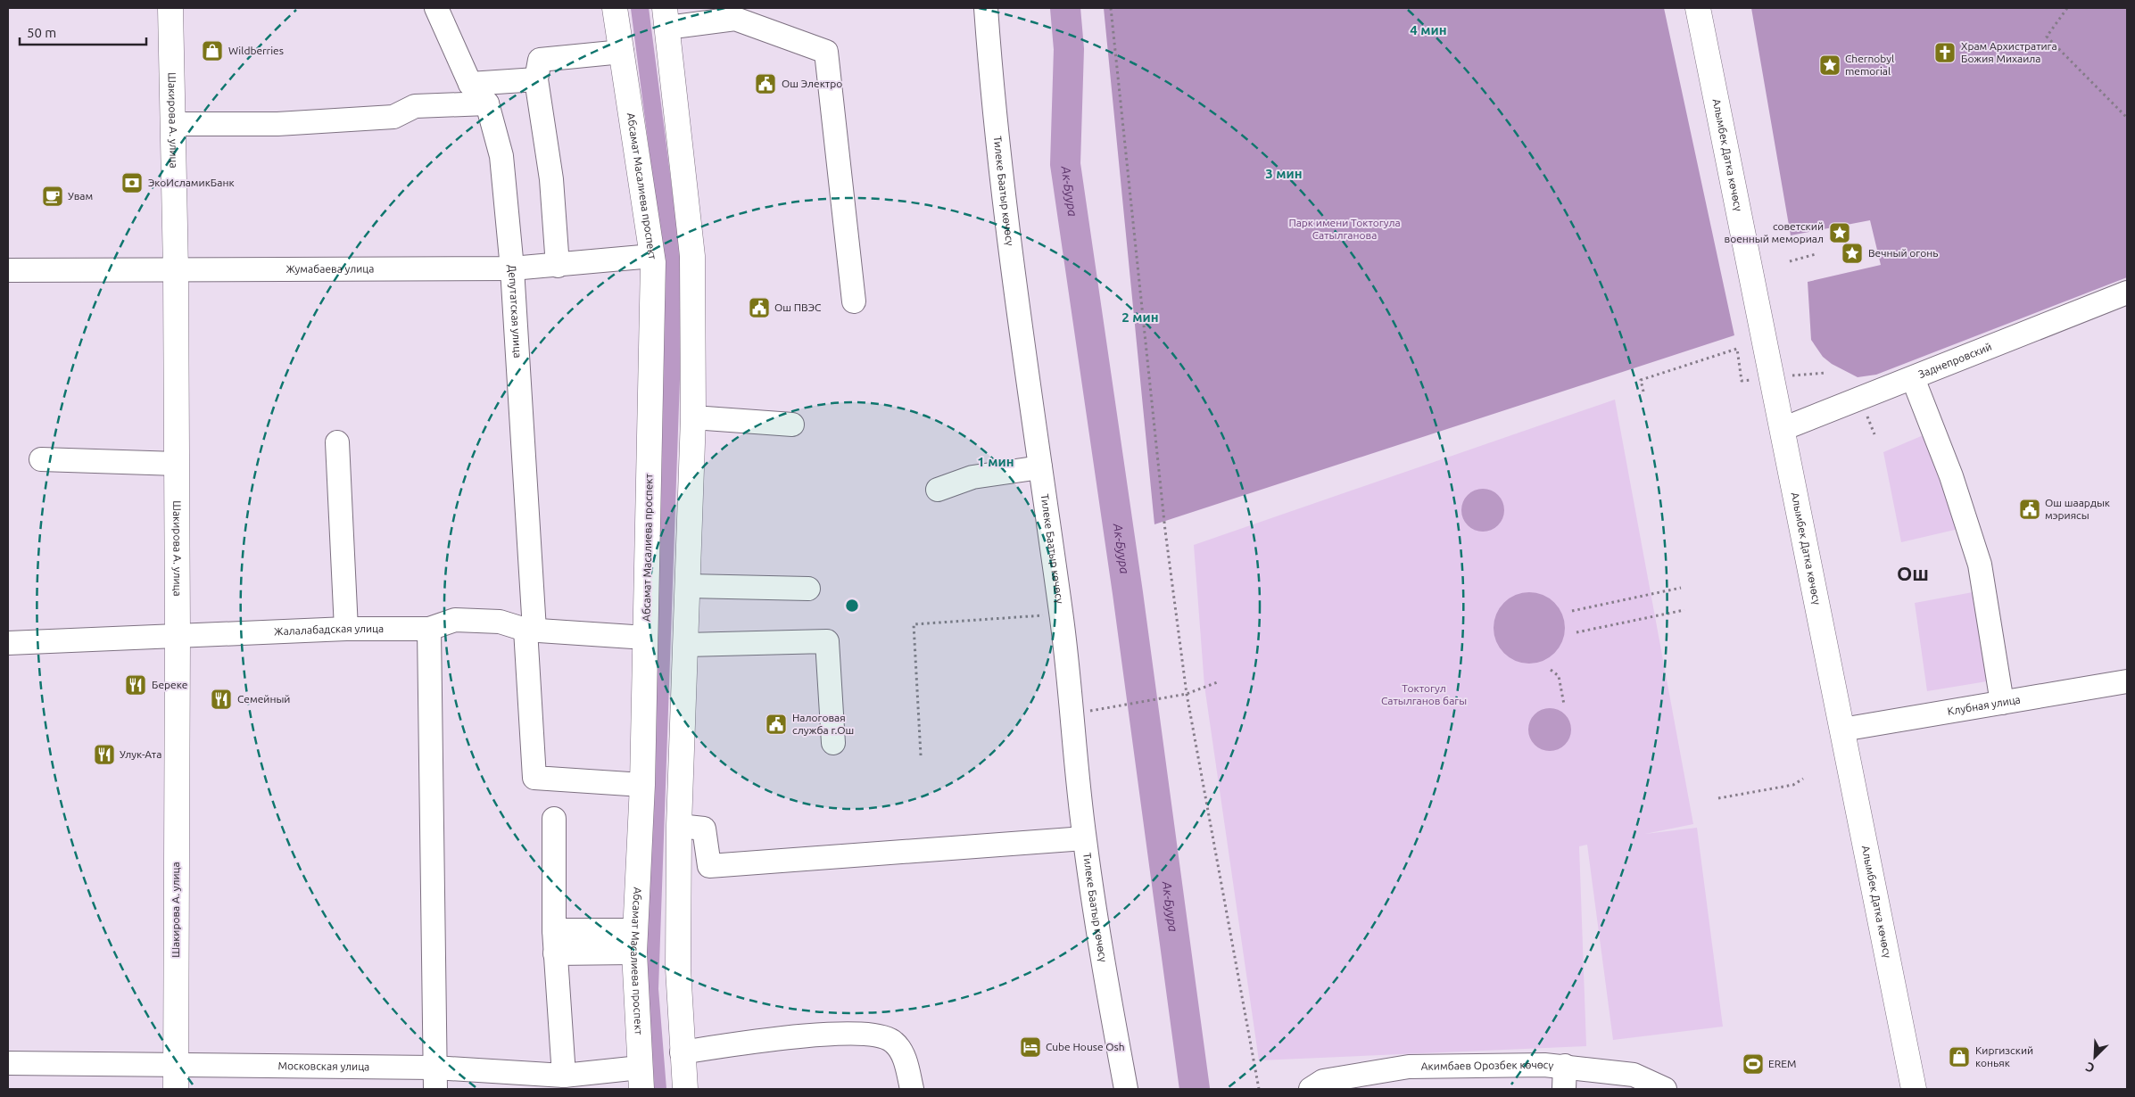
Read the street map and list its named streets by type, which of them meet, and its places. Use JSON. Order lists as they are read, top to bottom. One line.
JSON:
{"streets":{"main road":["Шакирова А. улица","Алымбек Датка көчөсү","Абсамат Масалиева проспект"],"street":["Тилеке Баатыр көчөсү","Жумабаева улица","Депутатская улица","Заднепровский","Жалалабадская улица","Клубная улица","Акимбаев Орозбек көчөсү","Московская улица"]},"crossings":[["Шакирова А. улица","Жумабаева улица"],["Шакирова А. улица","Жалалабадская улица"],["Шакирова А. улица","Московская улица"],["Алымбек Датка көчөсү","Заднепровский"],["Алымбек Датка көчөсү","Клубная улица"],["Абсамат Масалиева проспект","Жумабаева улица"],["Абсамат Масалиева проспект","Депутатская улица"],["Абсамат Масалиева проспект","Жалалабадская улица"],["Абсамат Масалиева проспект","Московская улица"],["Жумабаева улица","Депутатская улица"],["Депутатская улица","Жалалабадская улица"]],"districts":["Ош"],"water":["Ак-Буура"],"parks":["Парк имени Токтогула Сатылганова","Токтогул Сатылганов багы"],"places":{"shop":["Wildberries","Киргизский коньяк"],"church":["Храм Архистратига Божия Михаила"],"place":["Chernobyl memorial","советский военный мемориал","Вечный огонь"],"public building":["Ош Электро","Ош ПВЭС","Ош шаардык мэриясы","Налоговая служба г.Ош"],"bank":["ЭкоИсламикБанк"],"cafe":["Увам"],"restaurant":["Береке","Семейный","Улук-Ата"],"hotel":["Cube House Osh"],"sports":["EREM"]},"scale_bar":"50 m","north":"bottom left","rings":["4 мин","3 мин","2 мин","1 мин"]}
